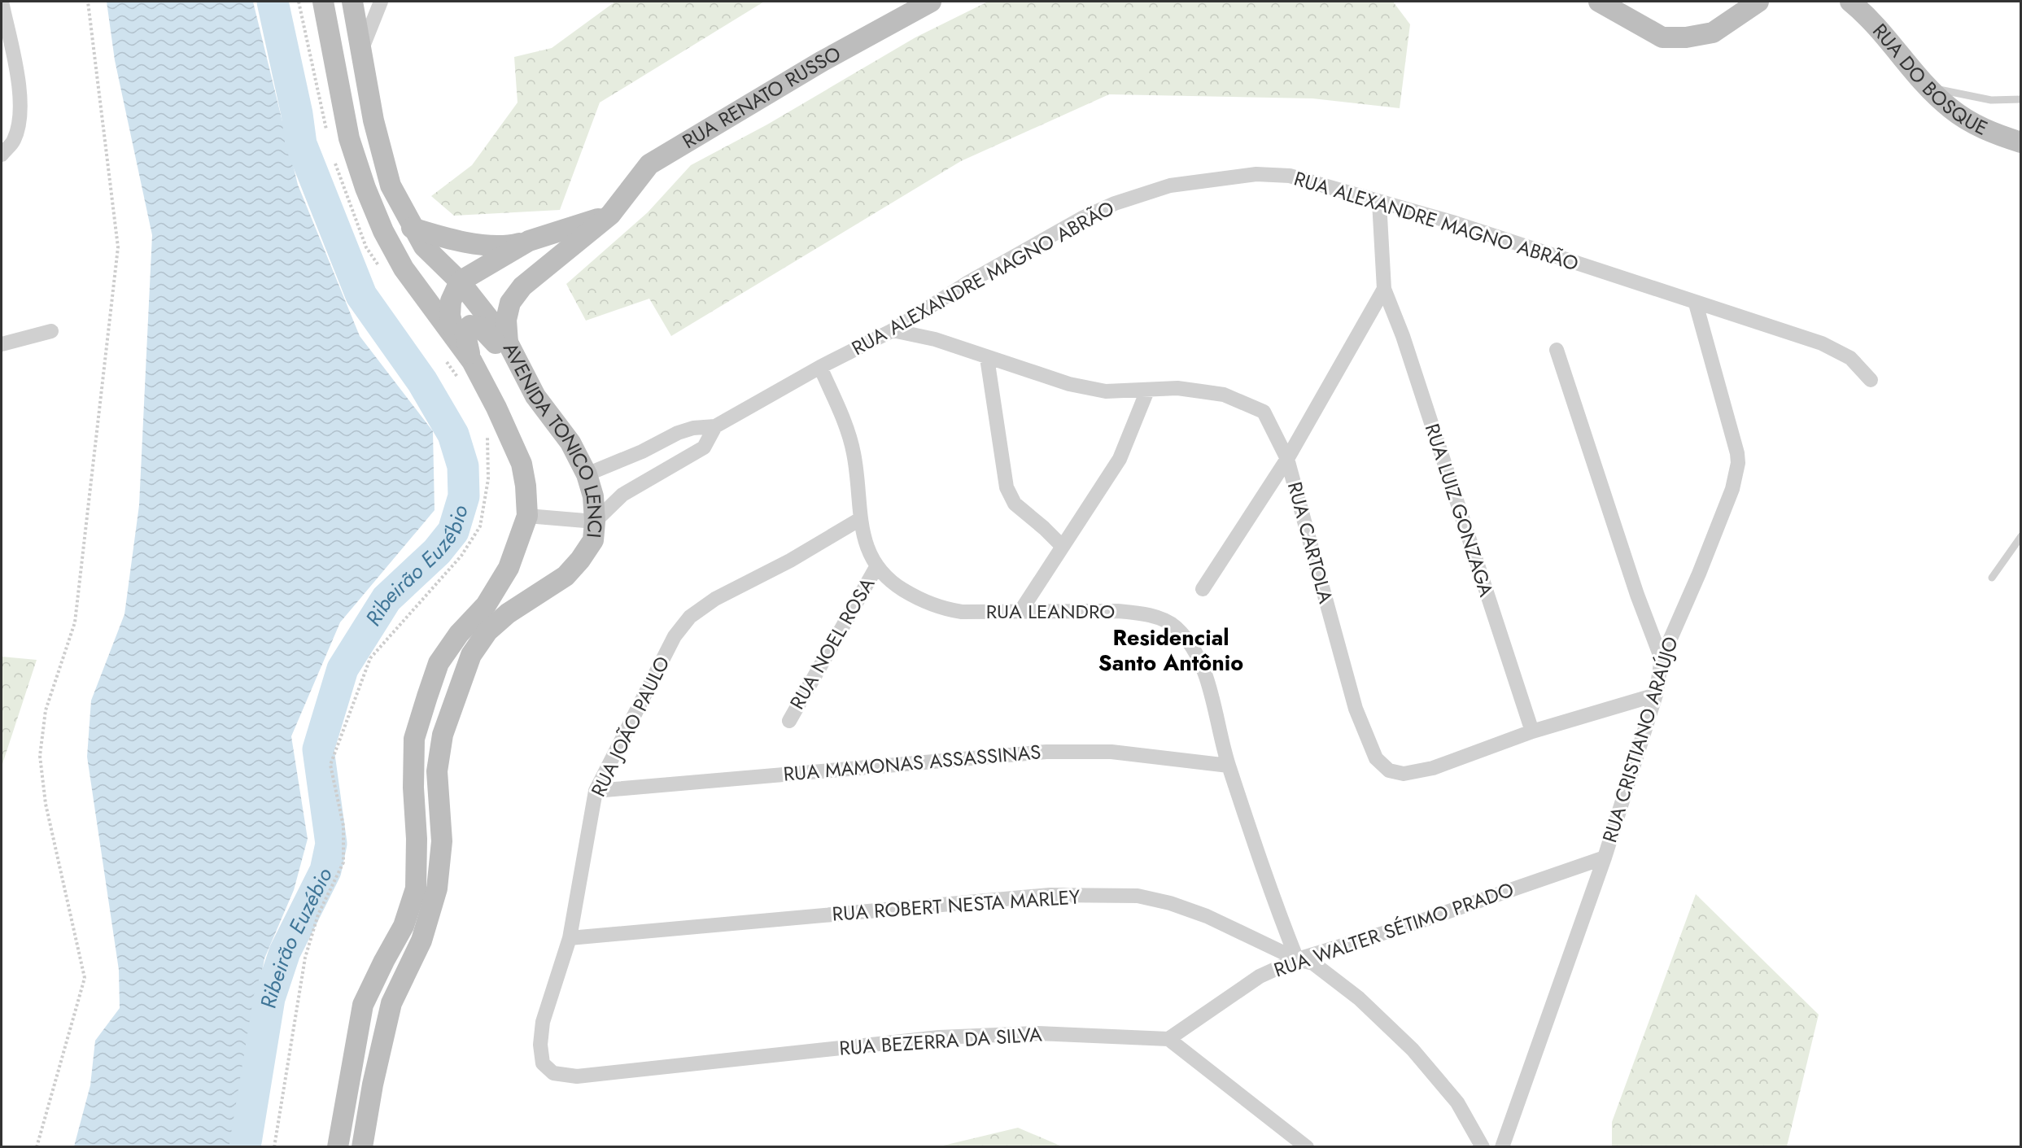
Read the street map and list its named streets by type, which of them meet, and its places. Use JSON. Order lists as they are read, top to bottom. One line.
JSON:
{"streets":{"main road":["RUA DO BOSQUE","RUA RENATO RUSSO","AVENIDA TONICO LENCI"],"street":["RUA ALEXANDRE MAGNO ABRÃO","RUA LUIZ GONZAGA","RUA CARTOLA","RUA LEANDRO","RUA NOEL ROSA","RUA JOÃO PAULO","RUA CRISTIANO ARAÚJO","RUA MAMONAS ASSASSINAS","RUA ROBERT NESTA MARLEY","RUA WALTER SÉTIMO PRADO","RUA BEZERRA DA SILVA"]},"crossings":[["RUA RENATO RUSSO","AVENIDA TONICO LENCI"],["RUA ALEXANDRE MAGNO ABRÃO","RUA CARTOLA"],["RUA ALEXANDRE MAGNO ABRÃO","RUA LEANDRO"],["RUA ALEXANDRE MAGNO ABRÃO","RUA CRISTIANO ARAÚJO"],["RUA LUIZ GONZAGA","RUA CARTOLA"],["RUA CARTOLA","RUA CRISTIANO ARAÚJO"],["RUA LEANDRO","RUA NOEL ROSA"],["RUA LEANDRO","RUA JOÃO PAULO"],["RUA LEANDRO","RUA MAMONAS ASSASSINAS"],["RUA LEANDRO","RUA ROBERT NESTA MARLEY"],["RUA LEANDRO","RUA WALTER SÉTIMO PRADO"],["RUA JOÃO PAULO","RUA MAMONAS ASSASSINAS"],["RUA JOÃO PAULO","RUA ROBERT NESTA MARLEY"],["RUA JOÃO PAULO","RUA BEZERRA DA SILVA"],["RUA CRISTIANO ARAÚJO","RUA WALTER SÉTIMO PRADO"],["RUA ROBERT NESTA MARLEY","RUA WALTER SÉTIMO PRADO"],["RUA WALTER SÉTIMO PRADO","RUA BEZERRA DA SILVA"]],"districts":["Residencial Santo Antônio"],"water":["Ribeirão Euzébio"]}
